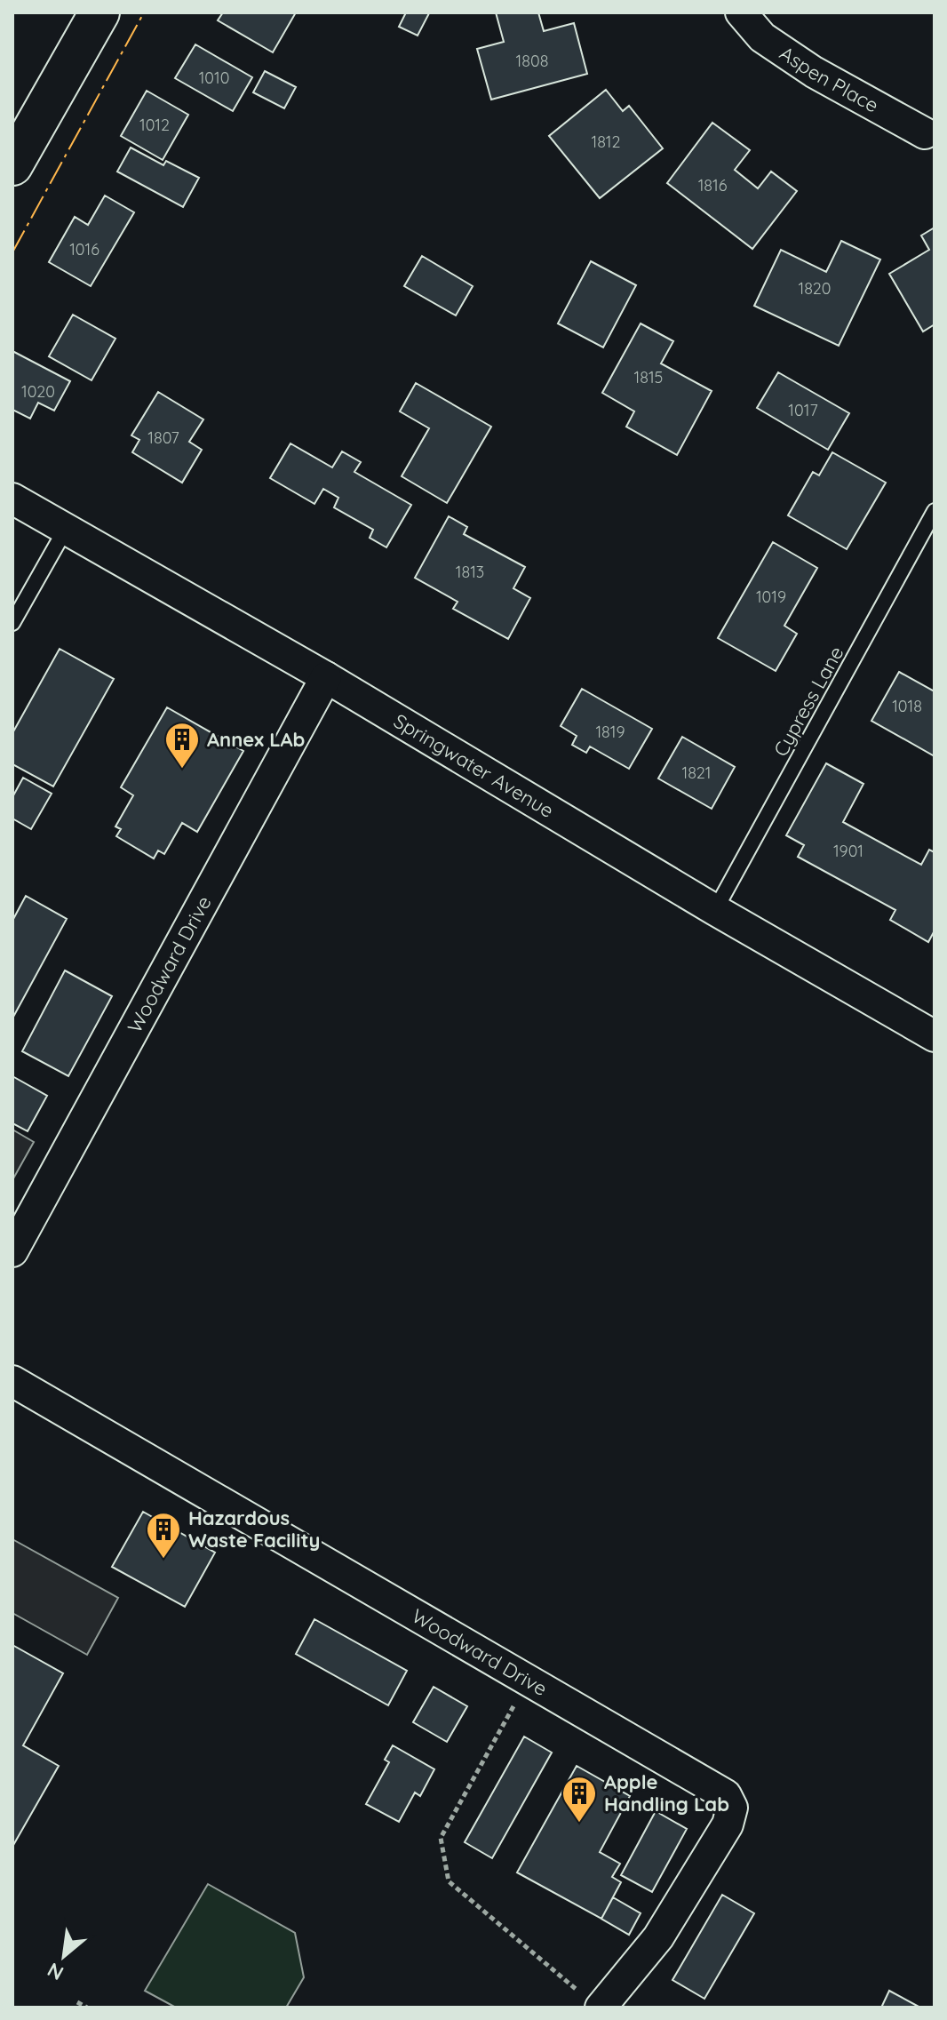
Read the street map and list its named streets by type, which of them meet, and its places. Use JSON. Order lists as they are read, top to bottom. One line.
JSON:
{"streets":{"street":["Aspen Place","Springwater Avenue","Woodward Drive"],"lane":["Cypress Lane"]},"crossings":[["Cypress Lane","Springwater Avenue"],["Springwater Avenue","Woodward Drive"]],"places":{"building":["Annex LAb","Hazardous Waste Facility","Apple Handling Lab"]},"house_numbers":["1808","1010","1012","1812","1816","1016","1820","1815","1020","1017","1807","1813","1019","1018","1819","1821","1901"],"north":"bottom left"}
